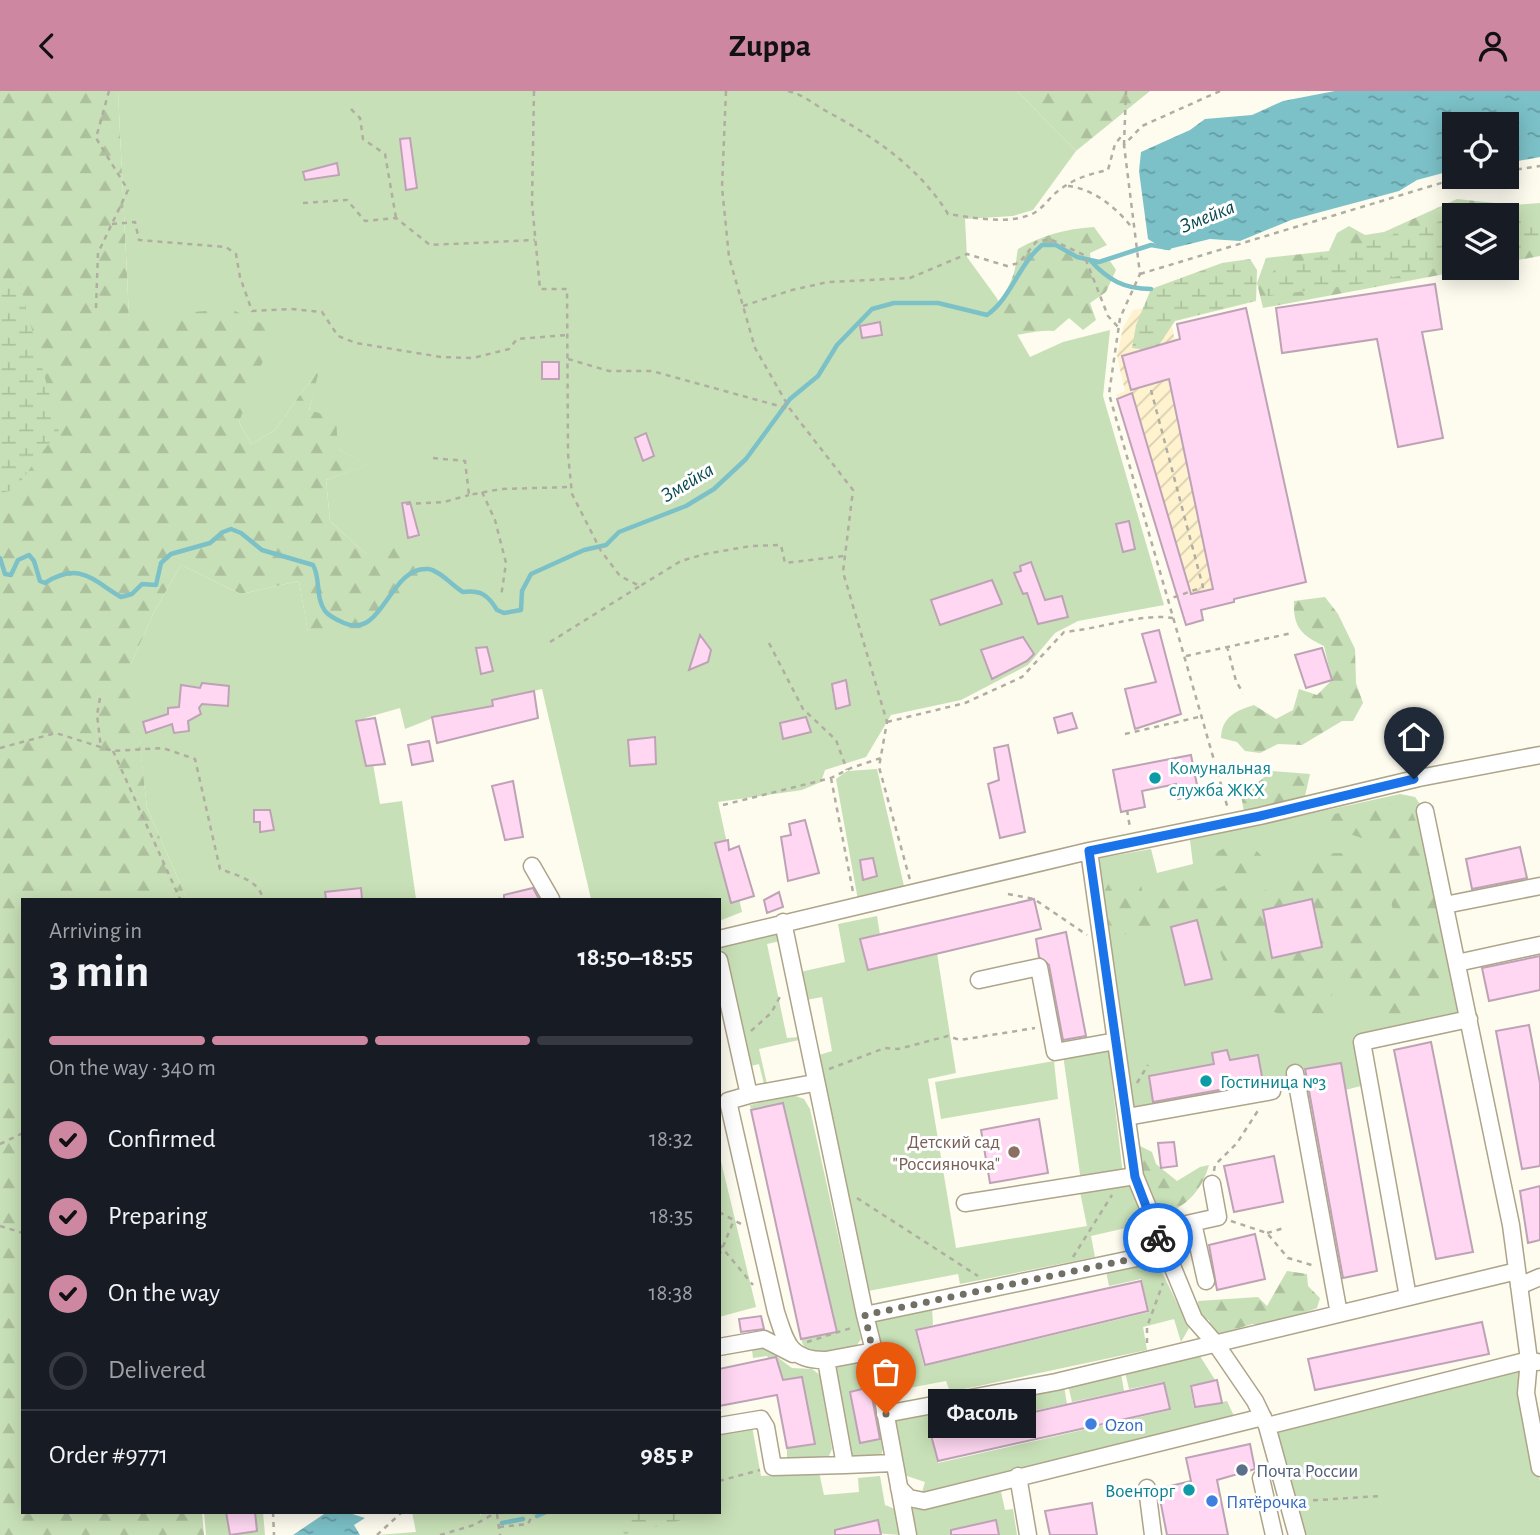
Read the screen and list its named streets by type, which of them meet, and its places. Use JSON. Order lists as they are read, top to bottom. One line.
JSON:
{"water":["Змейка"],"places":["Комунальная служба ЖКХ","Гостиница №3","Детский сад \"Россияночка\"","Фасоль","Ozon","Почта России","Военторг","Пятёрочка"],"page":{"header":"Zuppa","heading":["3 min","Arriving in","18:50–18:55"],"panel":["Order #9771","985 ₽"],"bar":"On the way · 340 m","list":[["Confirmed","18:32"],["Preparing","18:35"],["On the way","18:38"],"Delivered"],"bubble":"Фасоль"}}
